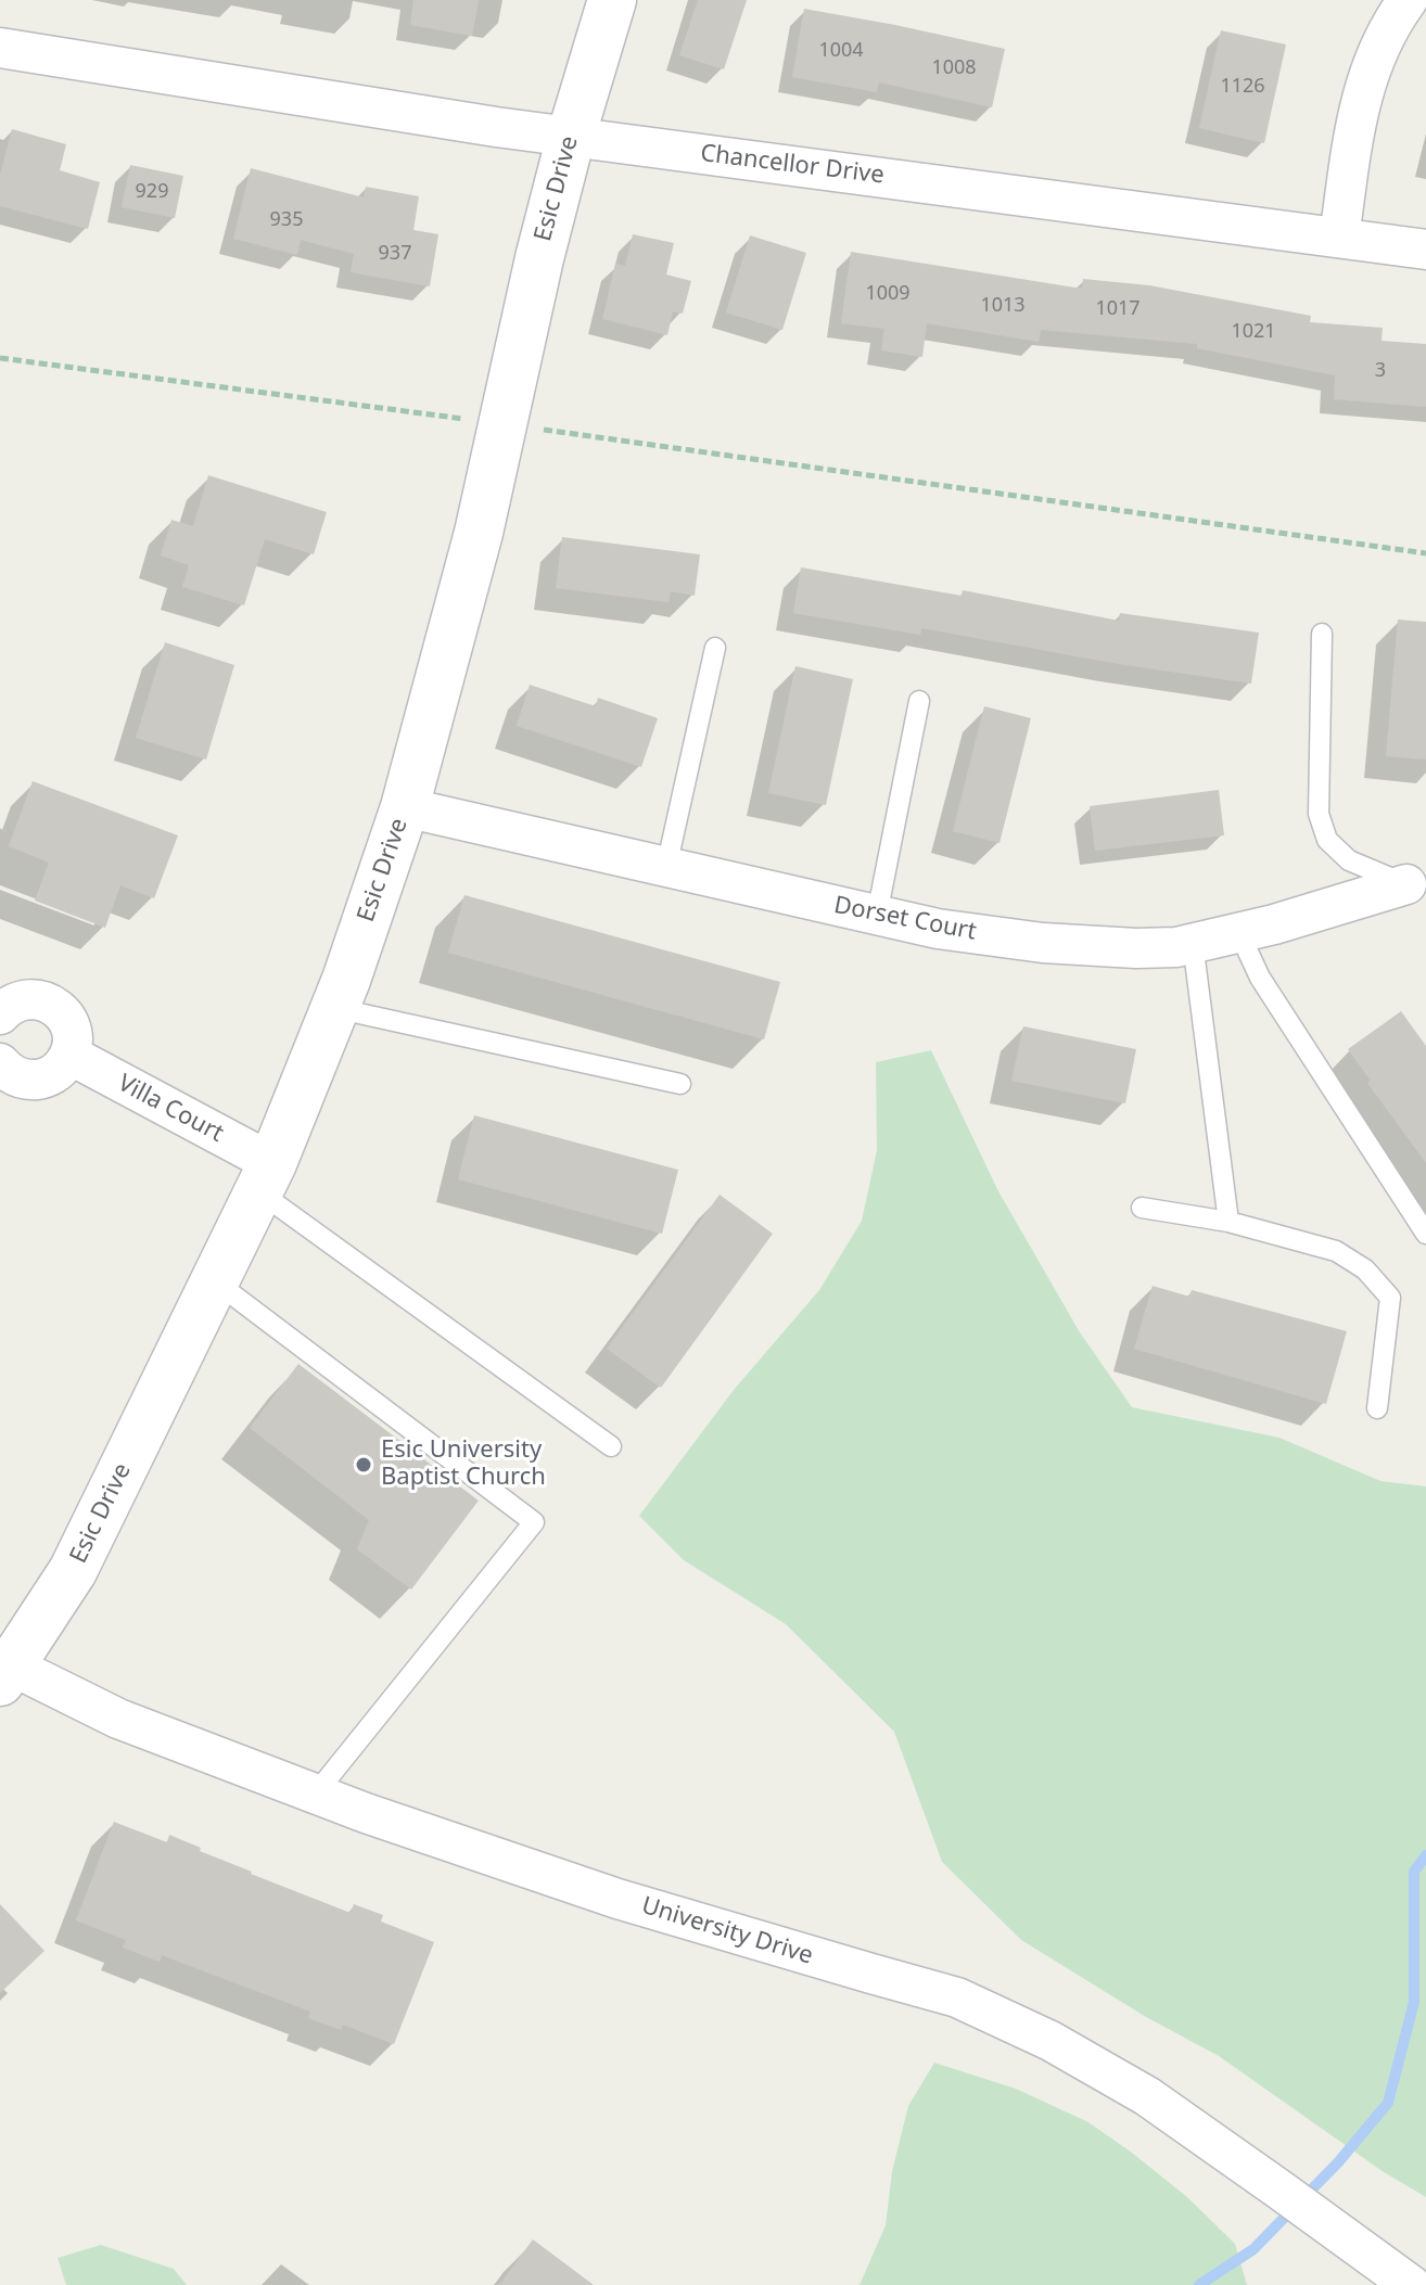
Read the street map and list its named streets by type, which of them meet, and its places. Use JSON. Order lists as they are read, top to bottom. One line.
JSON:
{"streets":{"street":["Chancellor Drive","Esic Drive","Dorset Court","Villa Court","University Drive"]},"crossings":[["Chancellor Drive","Esic Drive"],["Esic Drive","Dorset Court"],["Esic Drive","Villa Court"],["Esic Drive","University Drive"]],"places":["Esic University Baptist Church"],"house_numbers":["1004","1008","1126","929","935","937","1009","1013","1017","1021","3"]}
